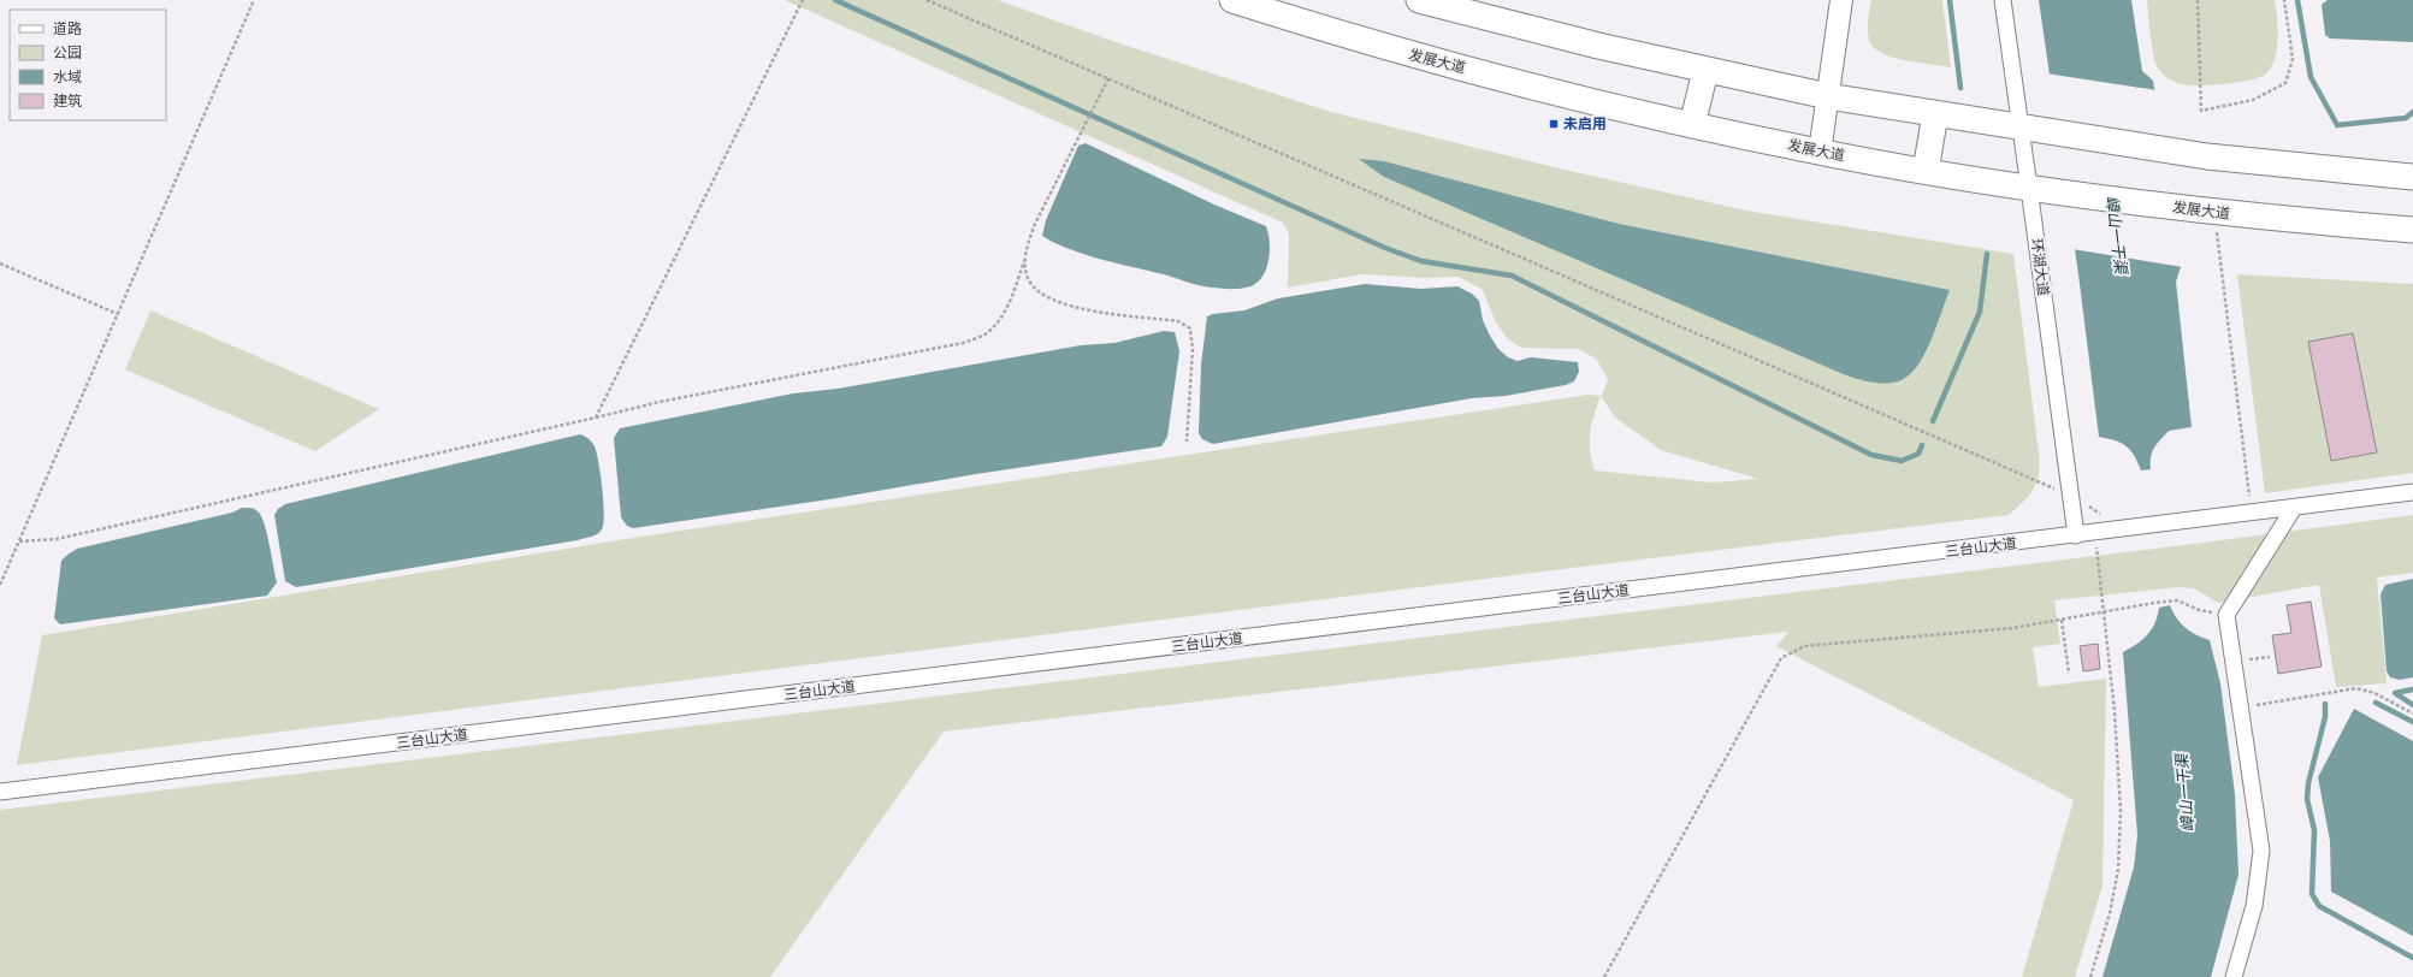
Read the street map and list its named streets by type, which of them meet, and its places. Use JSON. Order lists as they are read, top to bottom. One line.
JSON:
{"streets":{"main road":["发展大道"],"street":["环湖大道","三台山大道"]},"crossings":[["发展大道","环湖大道"],["环湖大道","三台山大道"]],"water":["嶂山一干渠"],"places":{"transit":["未启用"]},"legend":["道路","公园","水域","建筑"]}
